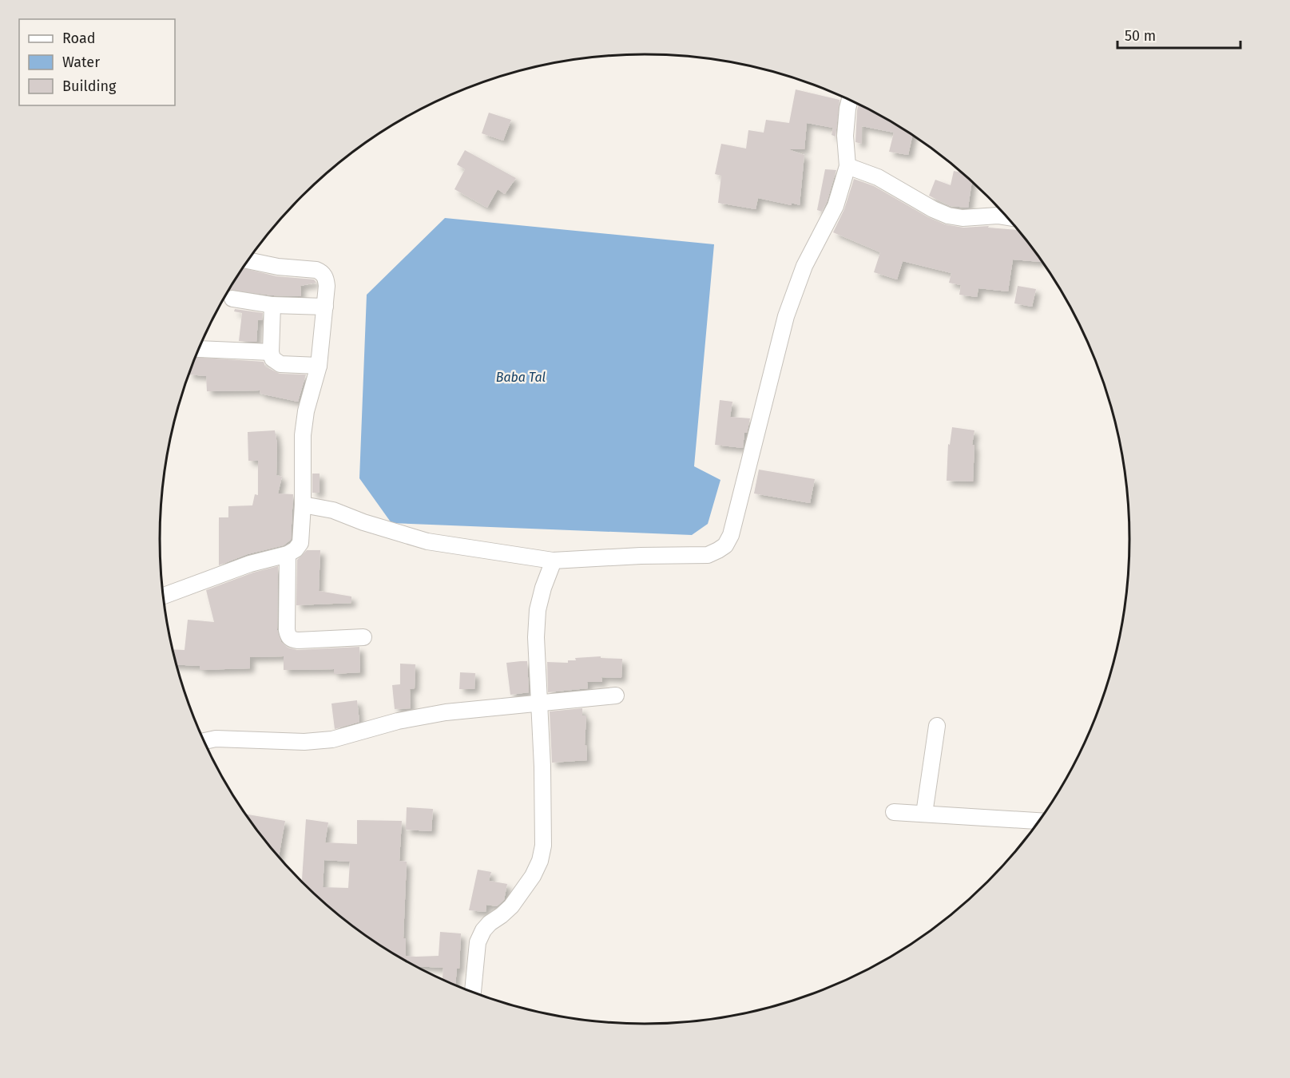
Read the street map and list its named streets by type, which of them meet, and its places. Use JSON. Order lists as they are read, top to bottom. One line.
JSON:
{"water":["Baba Tal"],"legend":["Road","Water","Building"],"scale_bar":"50 m"}
